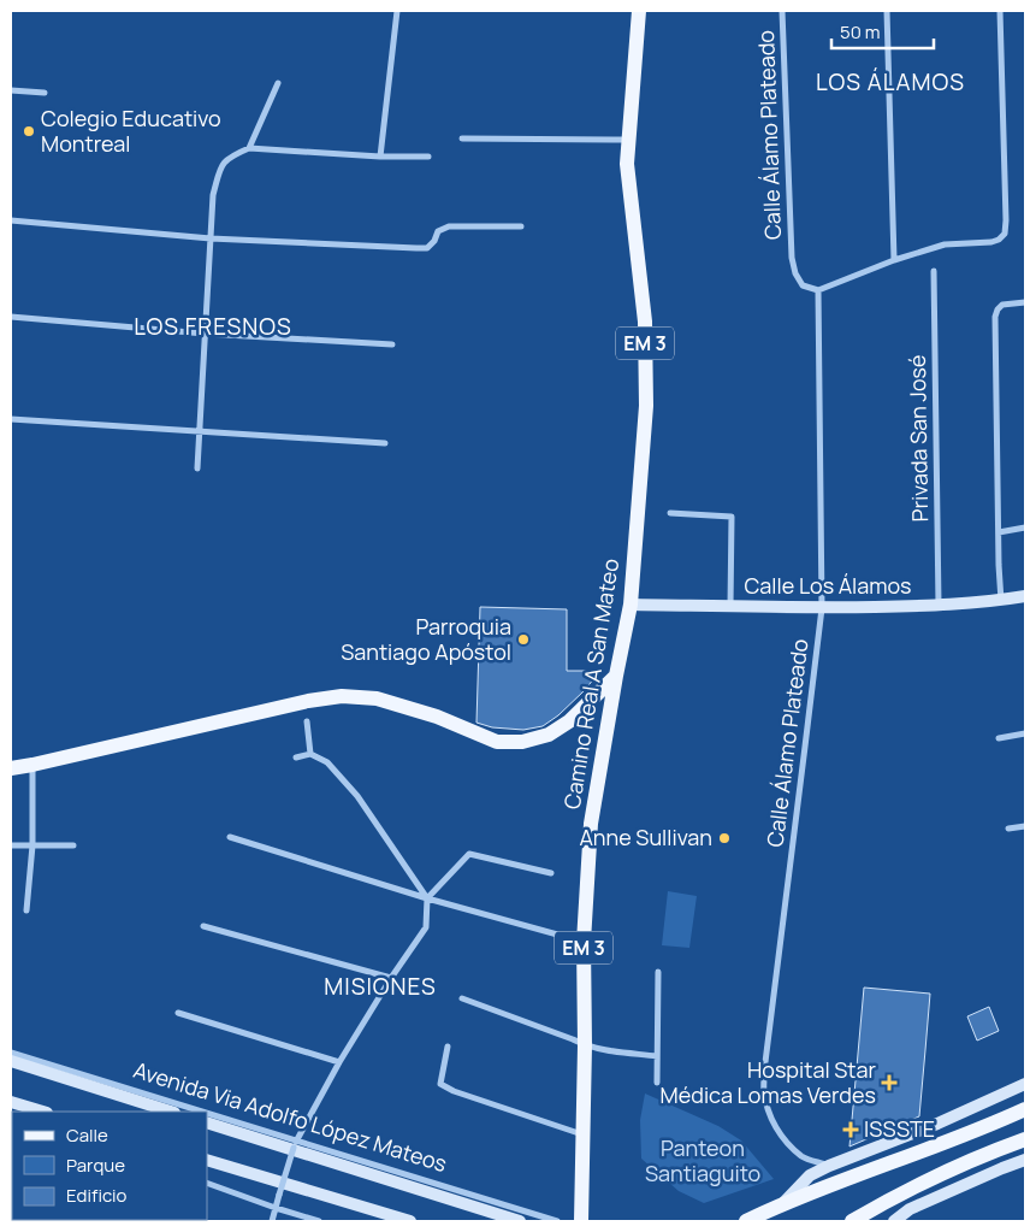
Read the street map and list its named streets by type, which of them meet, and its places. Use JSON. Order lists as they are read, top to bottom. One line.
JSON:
{"streets":{"main road":["EM 3","Calle Los Álamos","Camino Real A San Mateo","Avenida Via Adolfo López Mateos"],"street":["Calle Álamo Plateado","Privada San José"]},"crossings":[["Calle Álamo Plateado","Calle Los Álamos"],["Privada San José","Calle Los Álamos"],["Calle Los Álamos","Camino Real A San Mateo"]],"districts":["LOS ÁLAMOS","LOS FRESNOS","MISIONES"],"parks":["Panteon Santiaguito"],"places":{"other":["Colegio Educativo Montreal","Parroquia Santiago Apóstol","Anne Sullivan"],"health":["Hospital Star Médica Lomas Verdes","ISSSTE"]},"legend":["Calle","Parque","Edificio"],"scale_bar":"50 m"}
